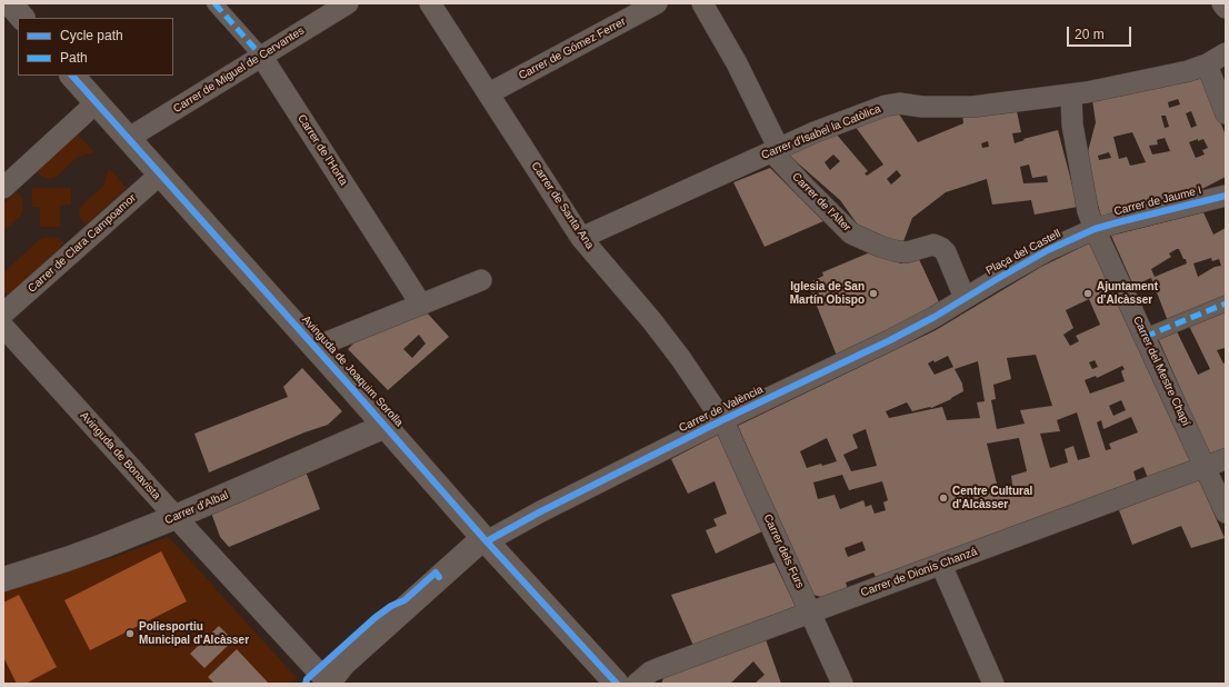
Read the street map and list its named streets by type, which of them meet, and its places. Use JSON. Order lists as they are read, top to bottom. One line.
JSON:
{"streets":{"street":["Carrer de Gómez Ferrer","Carrer de Miguel de Cervantes","Carrer d'Isabel la Catòlica","Carrer de l'Horta","Carrer de Jaume I","Carrer de l'Alter","Carrer de Santa Ana","Carrer de Clara Campoamor","Plaça del Castell","Avinguda de Joaquim Sorolla","Carrer del Mestre Chapí","Carrer de València","Avinguda de Bonavista","Carrer d'Albal","Carrer dels Furs","Carrer de Dionís Chanzá"]},"crossings":[["Carrer de Gómez Ferrer","Carrer de Santa Ana"],["Carrer de Miguel de Cervantes","Carrer de l'Horta"],["Carrer de Miguel de Cervantes","Avinguda de Joaquim Sorolla"],["Carrer d'Isabel la Catòlica","Carrer de l'Alter"],["Carrer d'Isabel la Catòlica","Carrer de Santa Ana"],["Carrer d'Isabel la Catòlica","Carrer del Mestre Chapí"],["Carrer de Jaume I","Plaça del Castell"],["Carrer de Jaume I","Carrer del Mestre Chapí"],["Carrer de l'Alter","Plaça del Castell"],["Carrer de l'Alter","Carrer de València"],["Carrer de Santa Ana","Carrer de València"],["Carrer de Santa Ana","Carrer dels Furs"],["Carrer de Clara Campoamor","Avinguda de Joaquim Sorolla"],["Plaça del Castell","Carrer del Mestre Chapí"],["Plaça del Castell","Carrer de València"],["Avinguda de Joaquim Sorolla","Carrer de València"],["Avinguda de Joaquim Sorolla","Carrer d'Albal"],["Carrer del Mestre Chapí","Carrer de Dionís Chanzá"],["Carrer de València","Carrer dels Furs"],["Avinguda de Bonavista","Carrer d'Albal"],["Carrer dels Furs","Carrer de Dionís Chanzá"]],"places":["Iglesia de San Martín Obispo","Ajuntament d'Alcàsser","Centre Cultural d'Alcàsser","Poliesportiu Municipal d'Alcàsser"],"legend":["Cycle path","Path"],"scale_bar":"20 m"}
